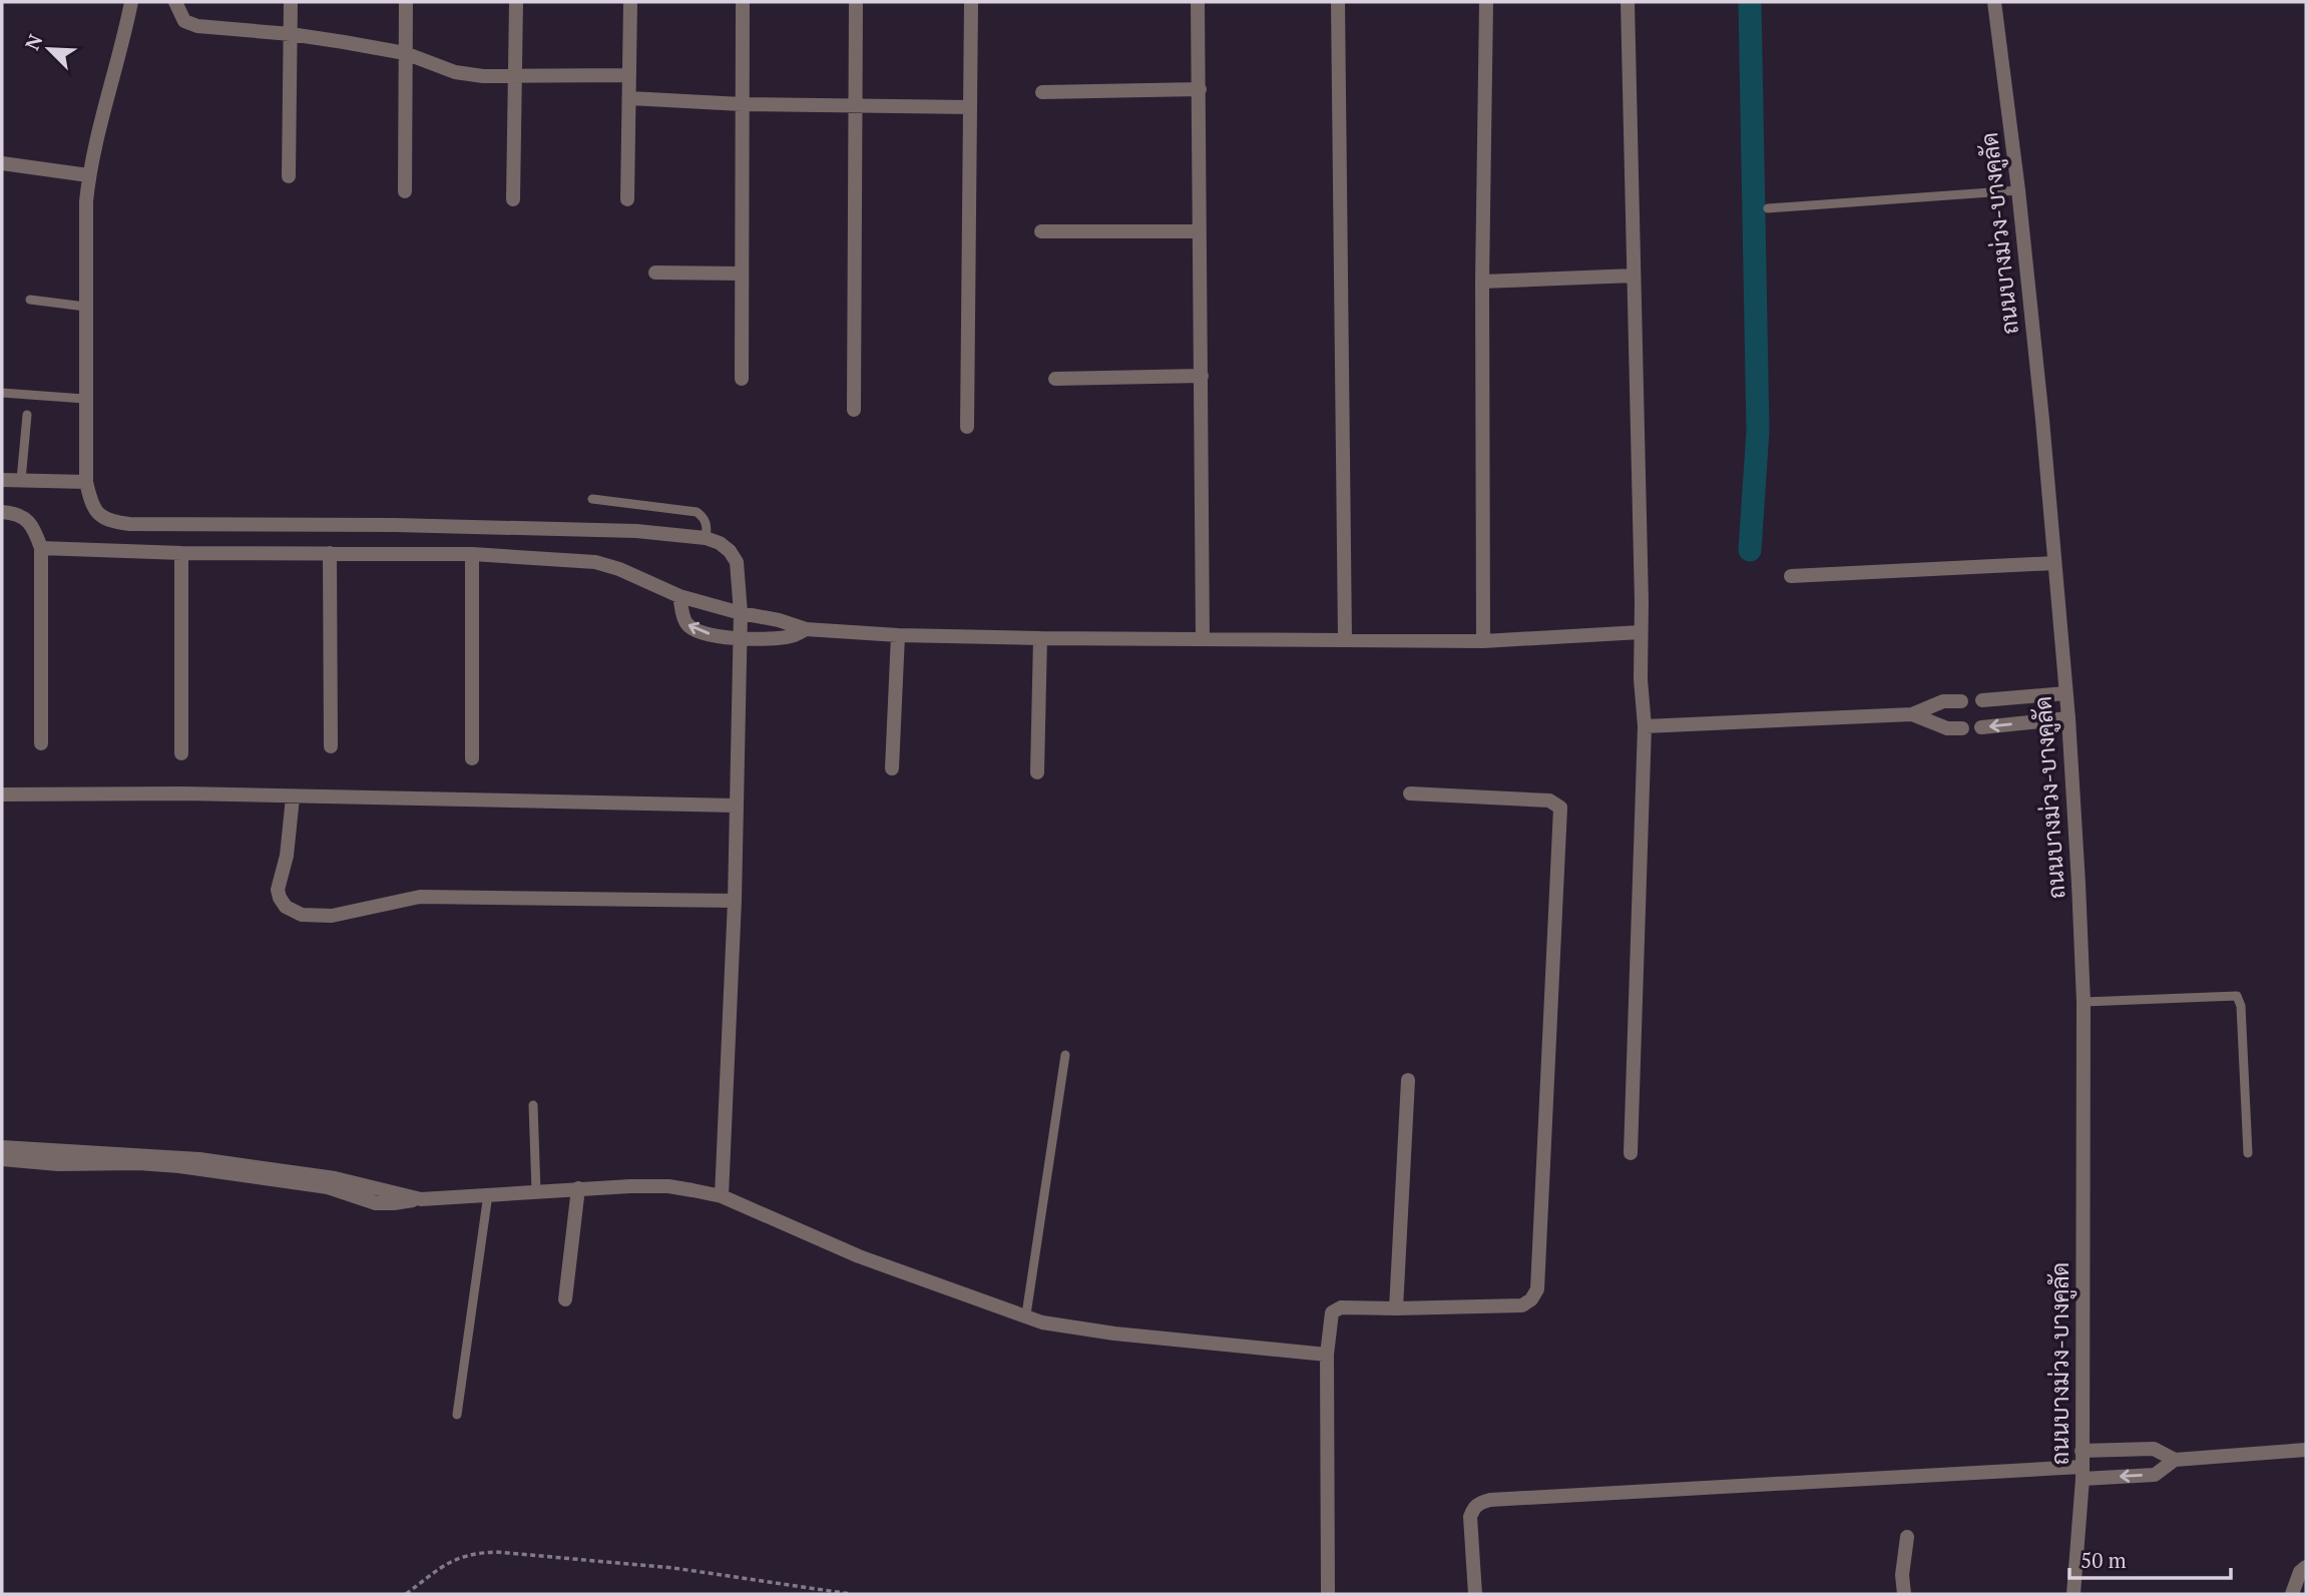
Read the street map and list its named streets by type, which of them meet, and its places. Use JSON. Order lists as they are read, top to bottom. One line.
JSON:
{"streets":{"street":["ถนนบางม่วง-บางคูลัด"]},"scale_bar":"50 m","north":"top left"}
